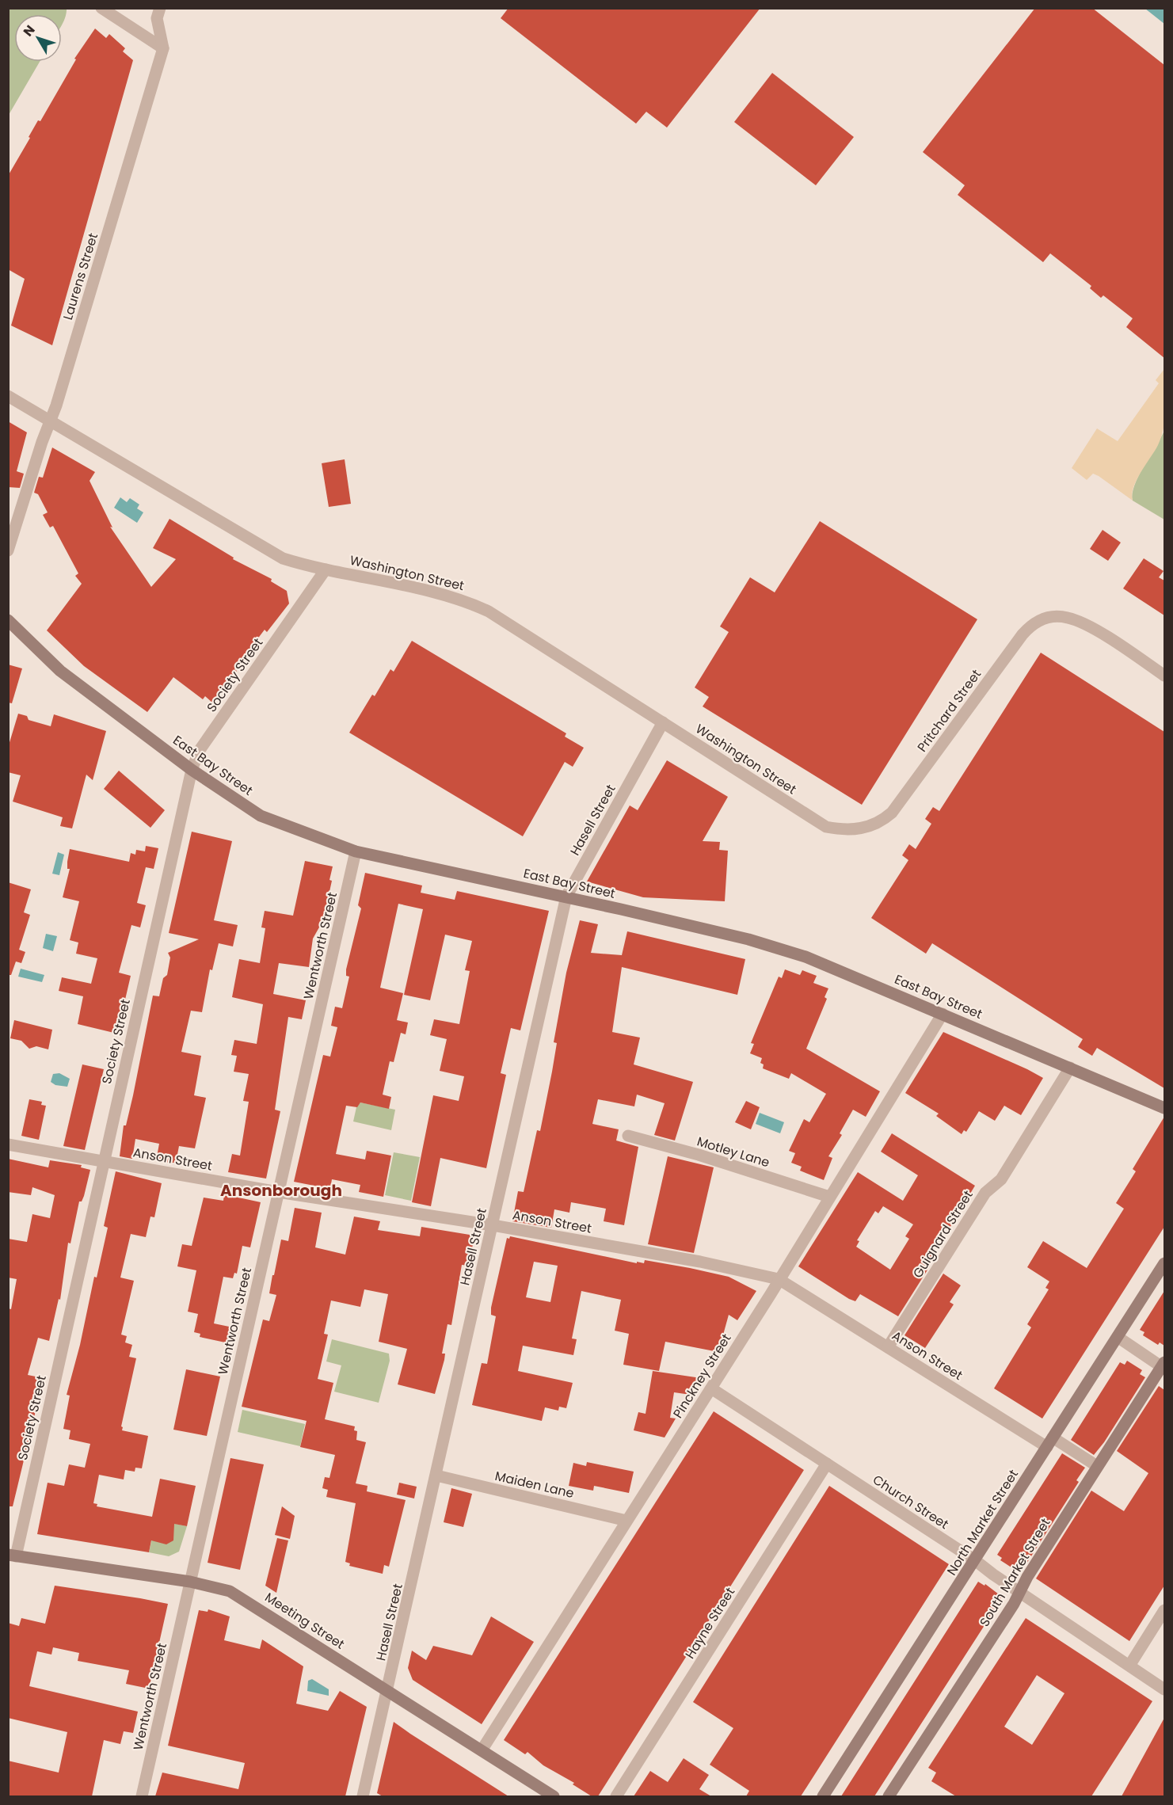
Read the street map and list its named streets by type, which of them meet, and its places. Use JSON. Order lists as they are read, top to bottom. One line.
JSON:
{"streets":{"street":["Laurens Street","Washington Street","Society Street","Pritchard Street","East Bay Street","Hasell Street","Wentworth Street","Motley Lane","Anson Street","Guignard Street","Pinckney Street","Maiden Lane","Church Street","North Market Street","South Market Street","Meeting Street","Hayne Street"]},"crossings":[["Laurens Street","Washington Street"],["Washington Street","Society Street"],["Washington Street","Pritchard Street"],["Washington Street","Hasell Street"],["Society Street","East Bay Street"],["Society Street","Anson Street"],["Society Street","Meeting Street"],["East Bay Street","Hasell Street"],["East Bay Street","Wentworth Street"],["East Bay Street","Guignard Street"],["East Bay Street","Pinckney Street"],["Hasell Street","Anson Street"],["Hasell Street","Maiden Lane"],["Hasell Street","Meeting Street"],["Wentworth Street","Anson Street"],["Wentworth Street","Meeting Street"],["Motley Lane","Pinckney Street"],["Anson Street","Guignard Street"],["Anson Street","Pinckney Street"],["Anson Street","North Market Street"],["Anson Street","South Market Street"],["Pinckney Street","Maiden Lane"],["Pinckney Street","Church Street"],["Pinckney Street","Meeting Street"],["Church Street","North Market Street"],["Church Street","South Market Street"],["Church Street","Hayne Street"]],"districts":["Ansonborough"],"north":"top left"}
